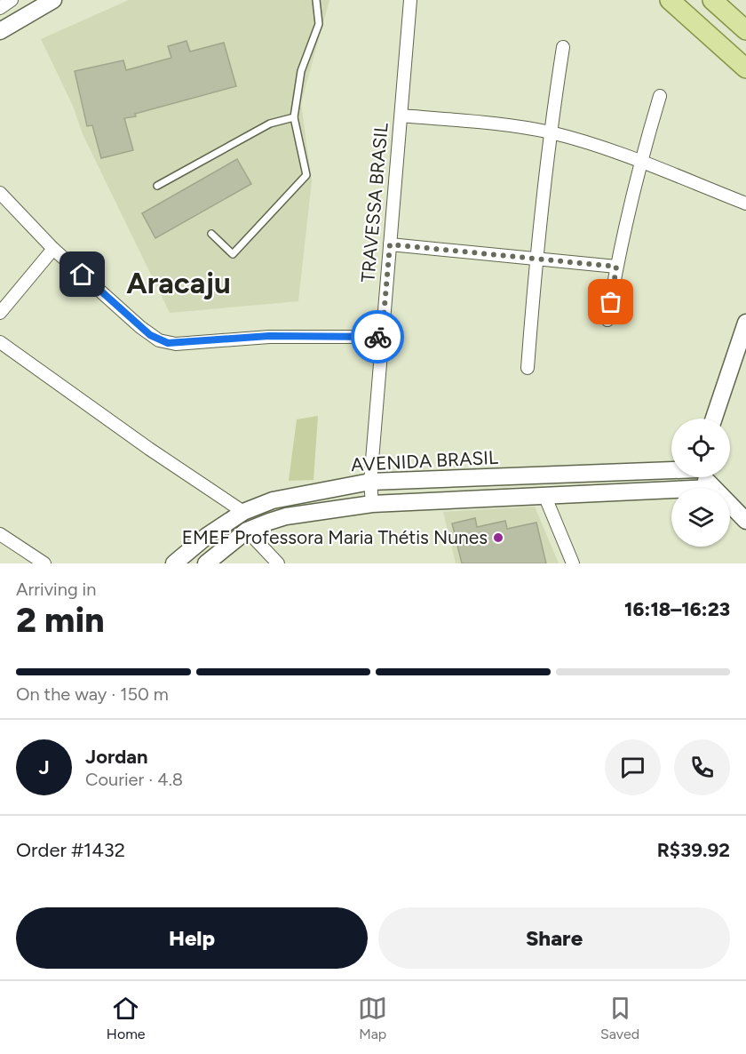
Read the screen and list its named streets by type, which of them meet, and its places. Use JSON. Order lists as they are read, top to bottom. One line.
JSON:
{"streets":{"street":["TRAVESSA BRASIL","AVENIDA BRASIL"]},"crossings":[["TRAVESSA BRASIL","AVENIDA BRASIL"]],"districts":["Aracaju"],"places":["EMEF Professora Maria Thétis Nunes"],"page":{"heading":["2 min","Arriving in","16:18–16:23"],"panel":["Jordan","Courier · 4.8","Order #1432","R$39.92"],"bar":"On the way · 150 m","round":"J","buttons":["Help","Share"],"tabs":["Home","Map","Saved"]}}
